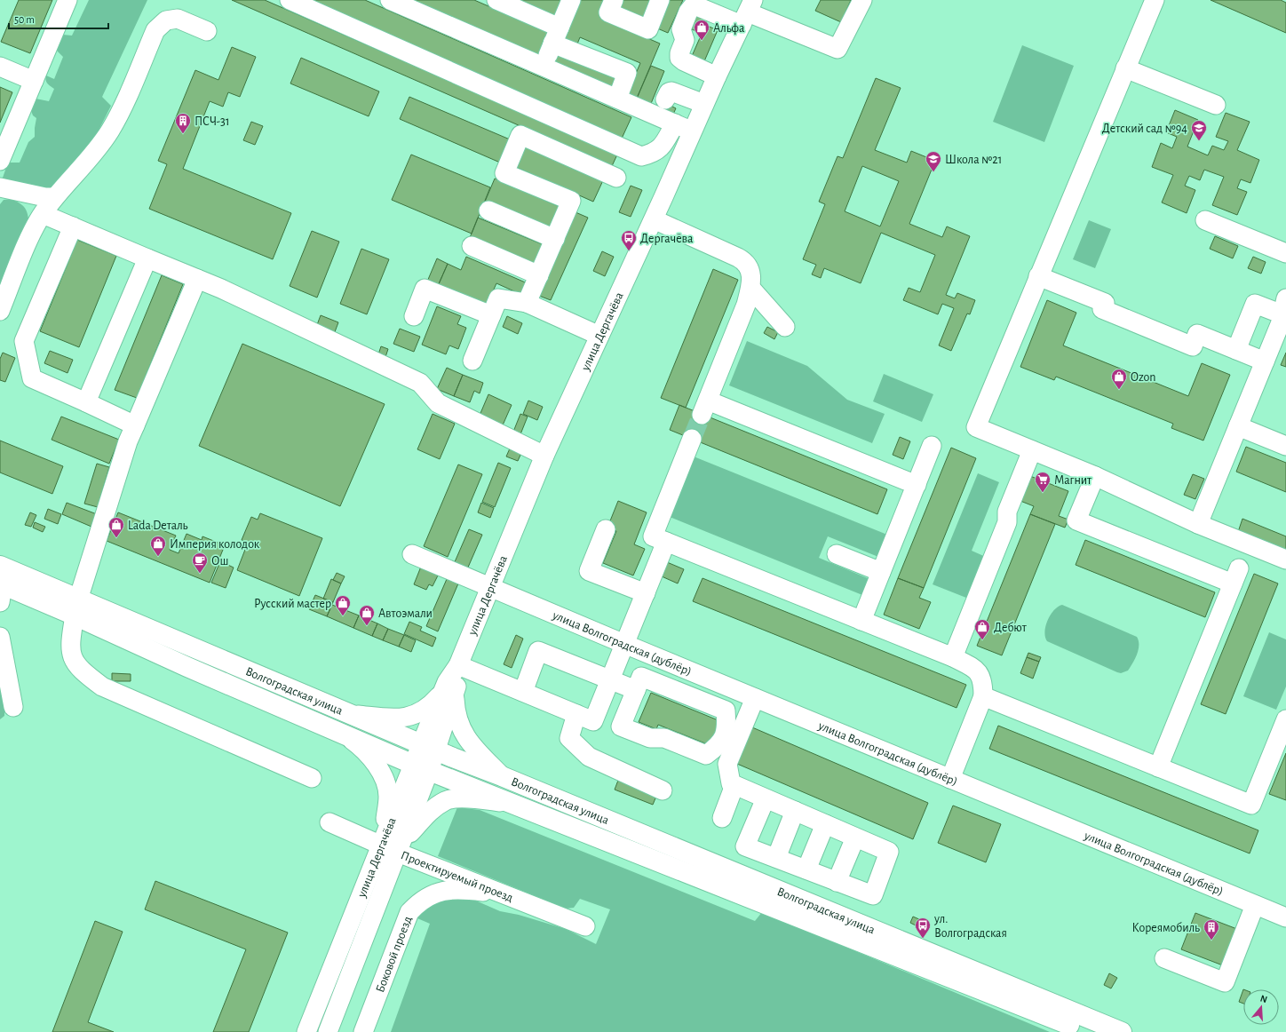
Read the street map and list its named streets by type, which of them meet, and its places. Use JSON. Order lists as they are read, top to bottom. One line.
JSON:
{"streets":{"main road":["Волгоградская улица"],"street":["улица Дергачёва","улица Волгоградская (дублёр)","Проектируемый проезд","Боковой проезд"]},"crossings":[["улица Дергачёва","улица Волгоградская (дублёр)"],["улица Дергачёва","Волгоградская улица"],["улица Дергачёва","Проектируемый проезд"],["Проектируемый проезд","Боковой проезд"]],"places":{"shop":["Альфа","Ozon","Lada Dеталь","Империя колодок","Русский мастер","Автоэмали","Дебют"],"building":["ПСЧ-31","Кореямобиль"],"school or university":["Детский сад №94","Школа №21"],"bus stop":["Дергачёва","ул. Волгоградская"],"supermarket":["Магнит"],"cafe":["Ош"]},"scale_bar":"50 m","north":"top"}
